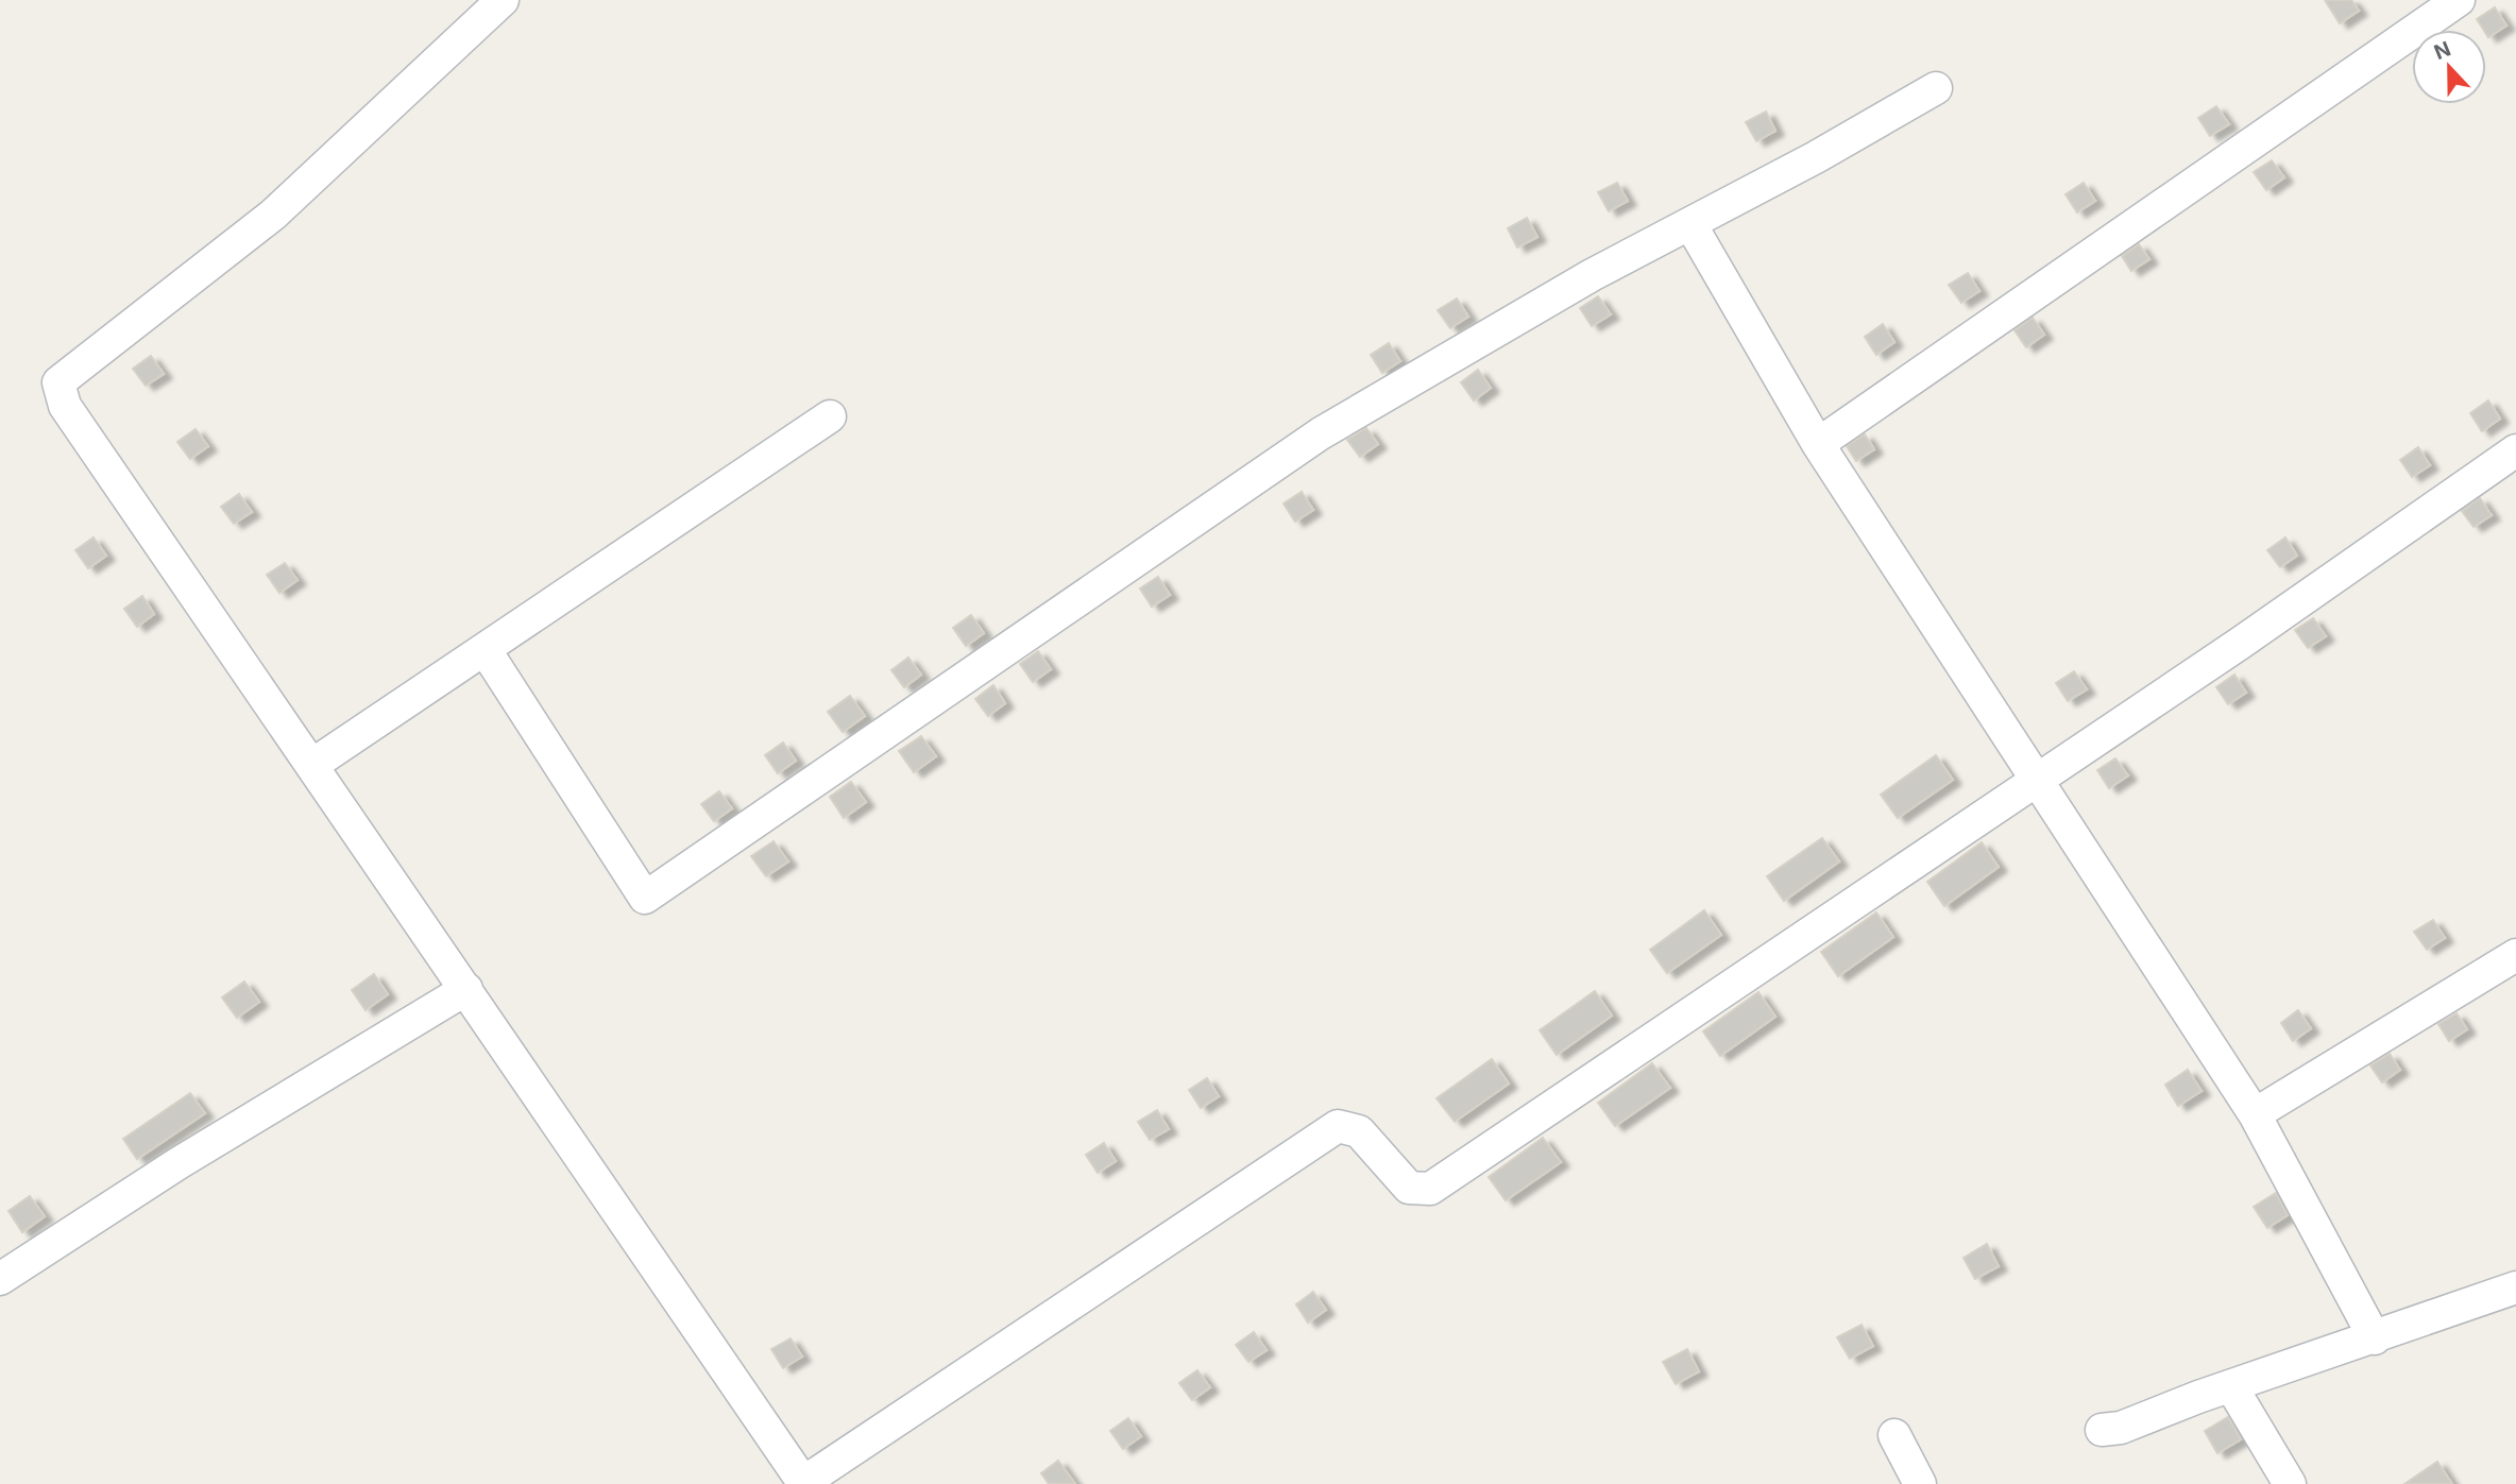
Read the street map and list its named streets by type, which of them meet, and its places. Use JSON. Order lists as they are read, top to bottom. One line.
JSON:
{"north":"top"}
